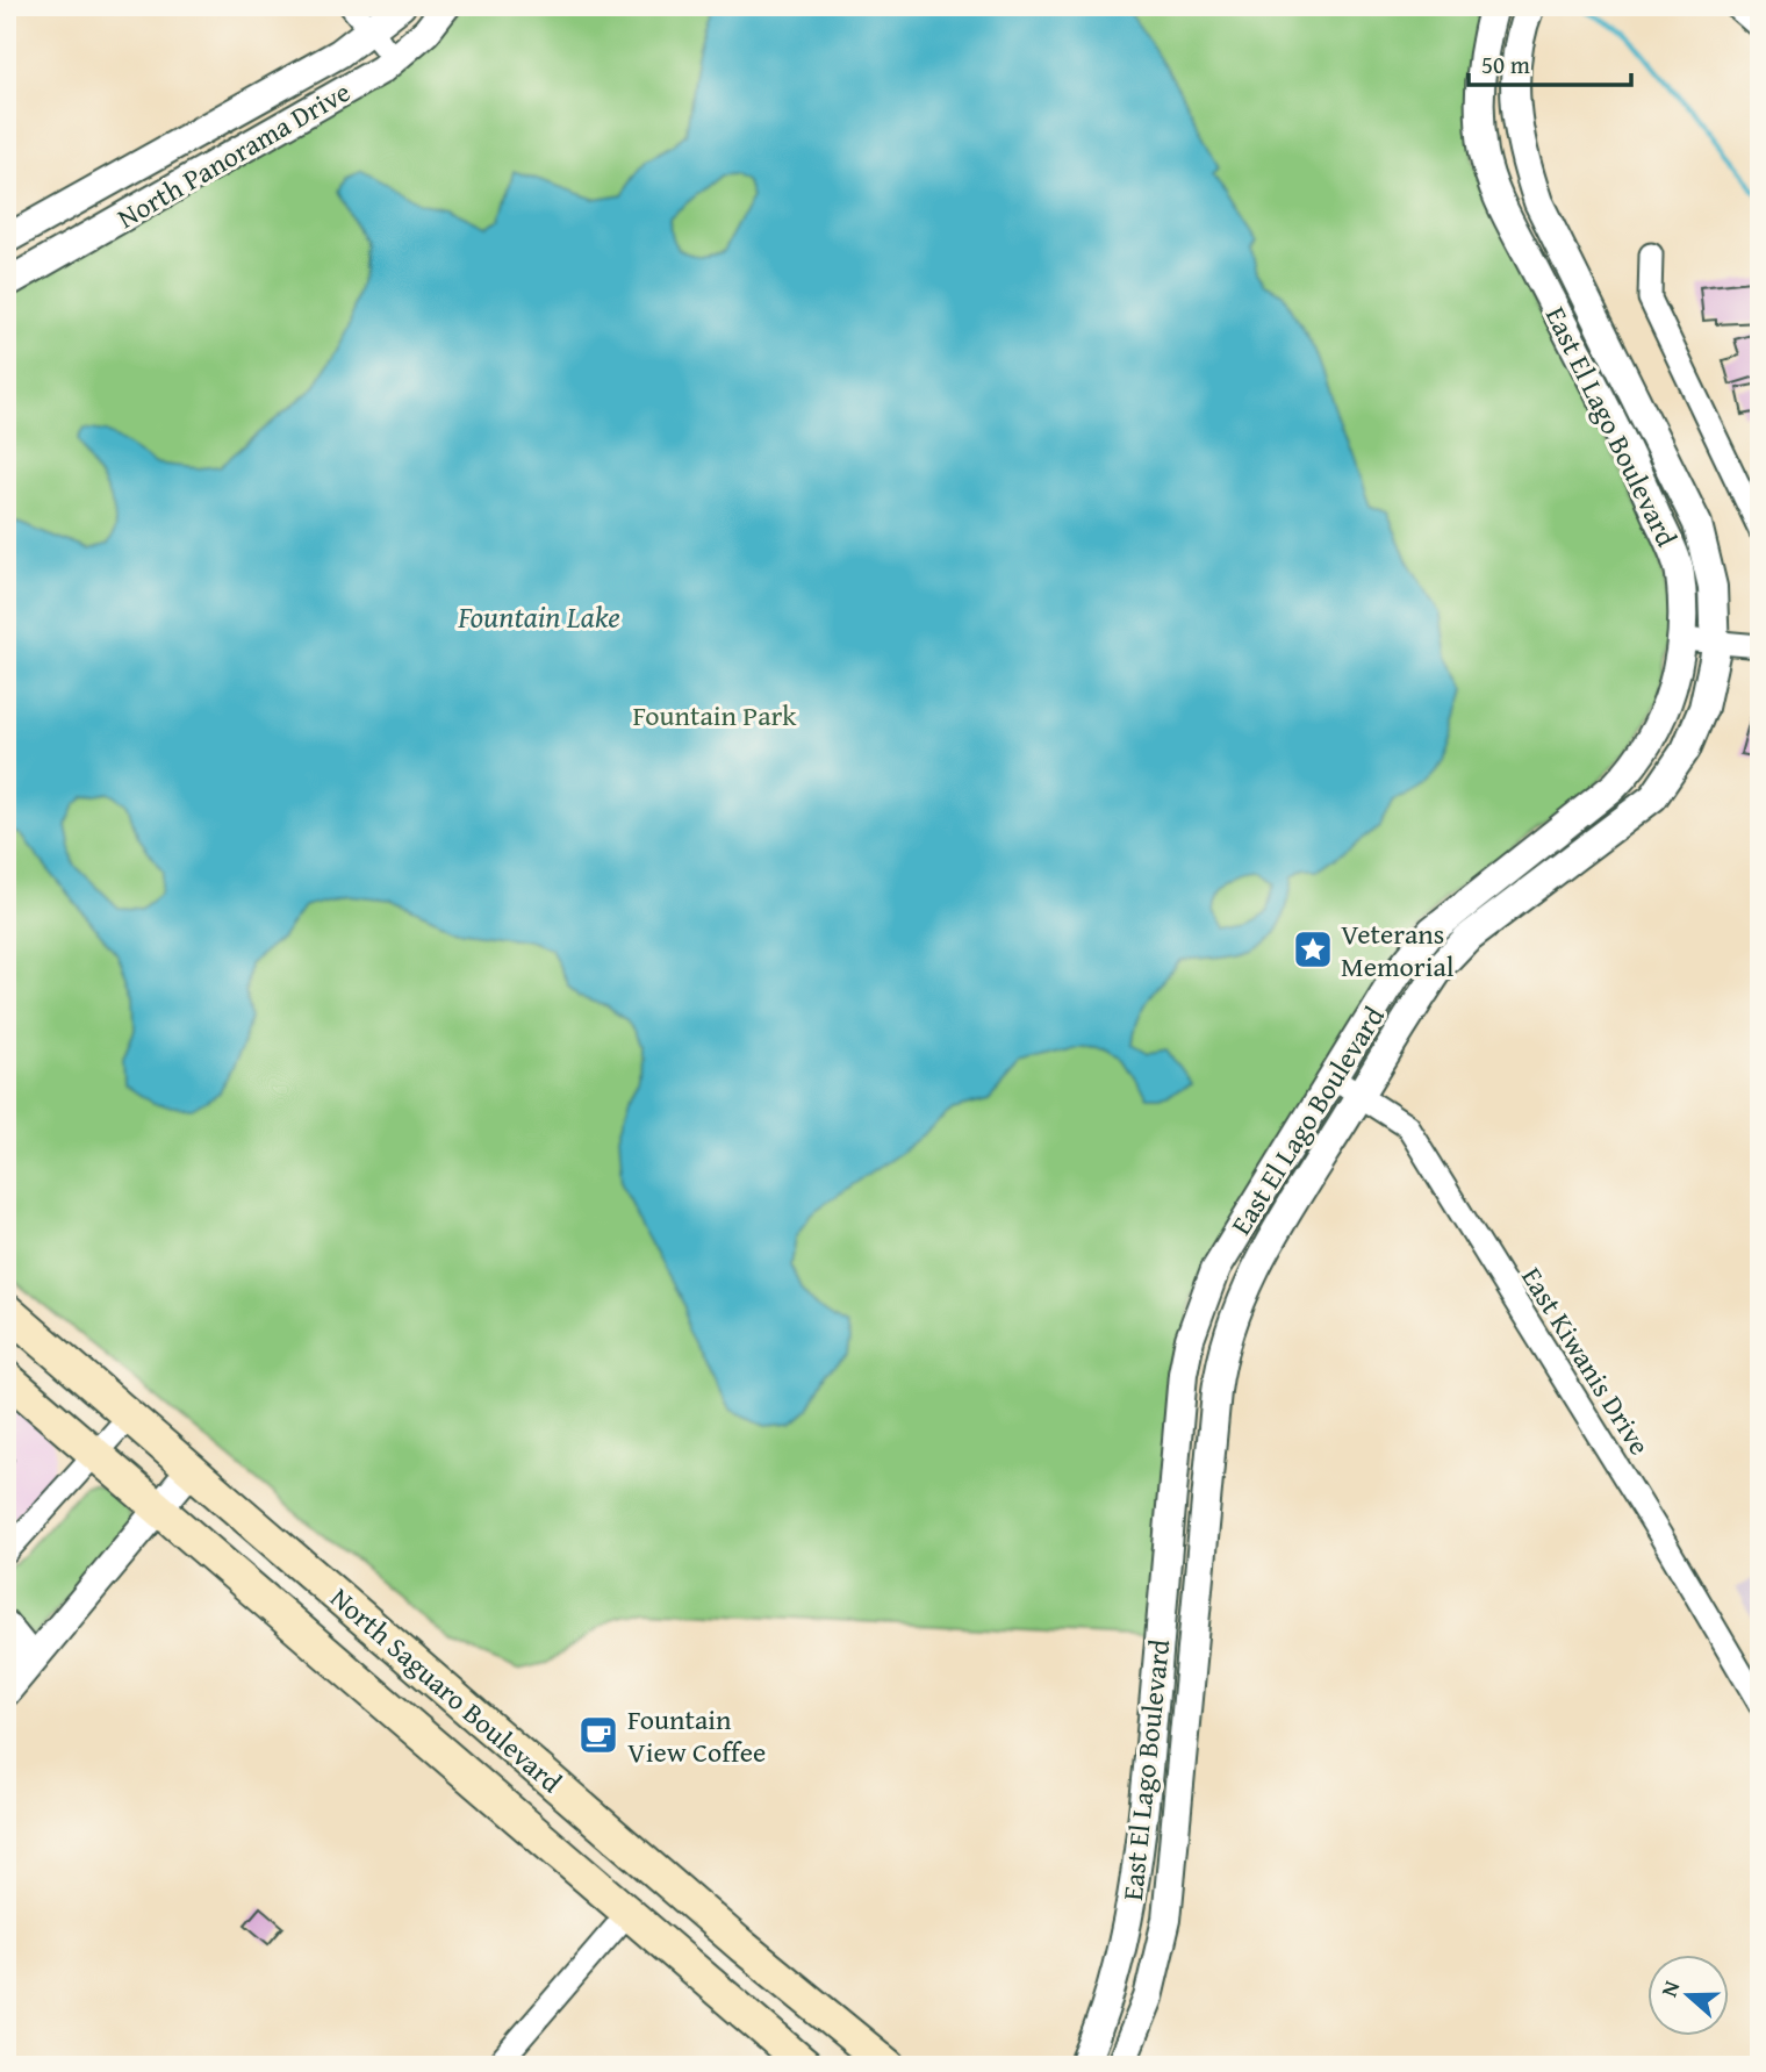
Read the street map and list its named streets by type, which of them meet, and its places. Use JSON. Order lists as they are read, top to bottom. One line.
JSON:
{"streets":{"main road":["North Saguaro Boulevard"],"street":["North Panorama Drive","East El Lago Boulevard","East Kiwanis Drive"]},"crossings":[["East El Lago Boulevard","East Kiwanis Drive"]],"water":["Fountain Lake"],"parks":["Fountain Park"],"places":{"place":["Veterans Memorial"],"cafe":["Fountain View Coffee"]},"scale_bar":"50 m","north":"left"}
